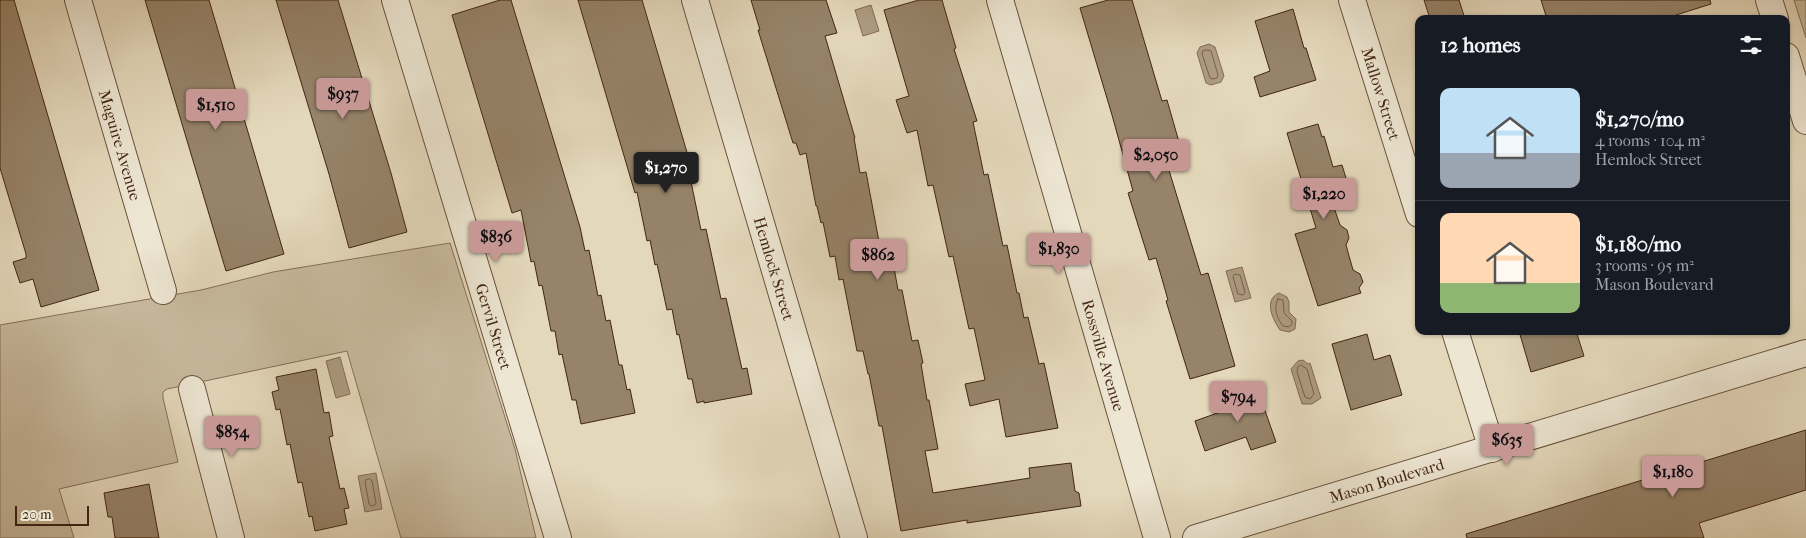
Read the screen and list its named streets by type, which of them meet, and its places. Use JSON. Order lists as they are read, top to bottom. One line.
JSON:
{"streets":{"street":["Mallow Street","Maguire Avenue","Hemlock Street","Gervil Street","Rossville Avenue","Mason Boulevard"]},"scale_bar":"20 m","page":{"heading":"12 homes","list":[{"name":"$1,270/mo","note":"4 rooms · 104 m² · Hemlock Street"},{"name":"$1,180/mo","note":"3 rooms · 95 m² · Mason Boulevard"}],"price":["$937","$1,510","$2,050","$1,270","$1,220","$836","$1,830","$862","$794","$854","$635","$1,180"],"scale":"20 m"}}
